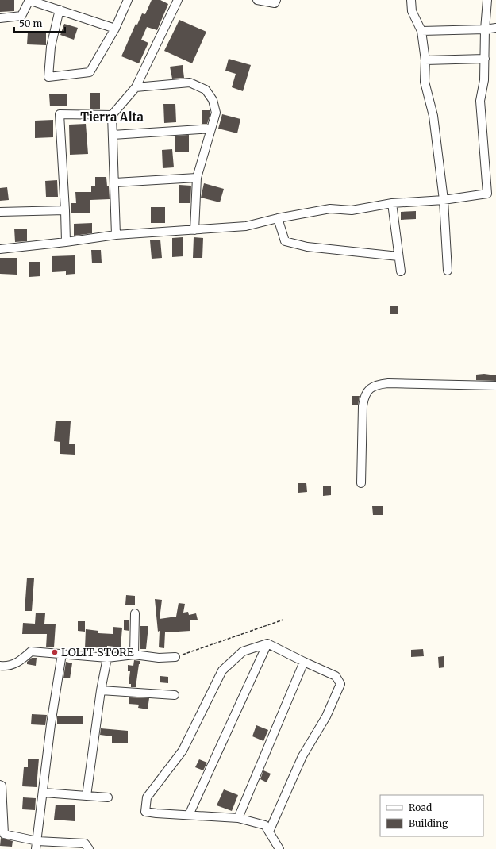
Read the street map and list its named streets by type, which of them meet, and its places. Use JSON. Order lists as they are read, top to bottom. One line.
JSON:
{"districts":["Tierra Alta"],"places":["LOLIT STORE"],"legend":["Road","Building"],"scale_bar":"50 m"}
